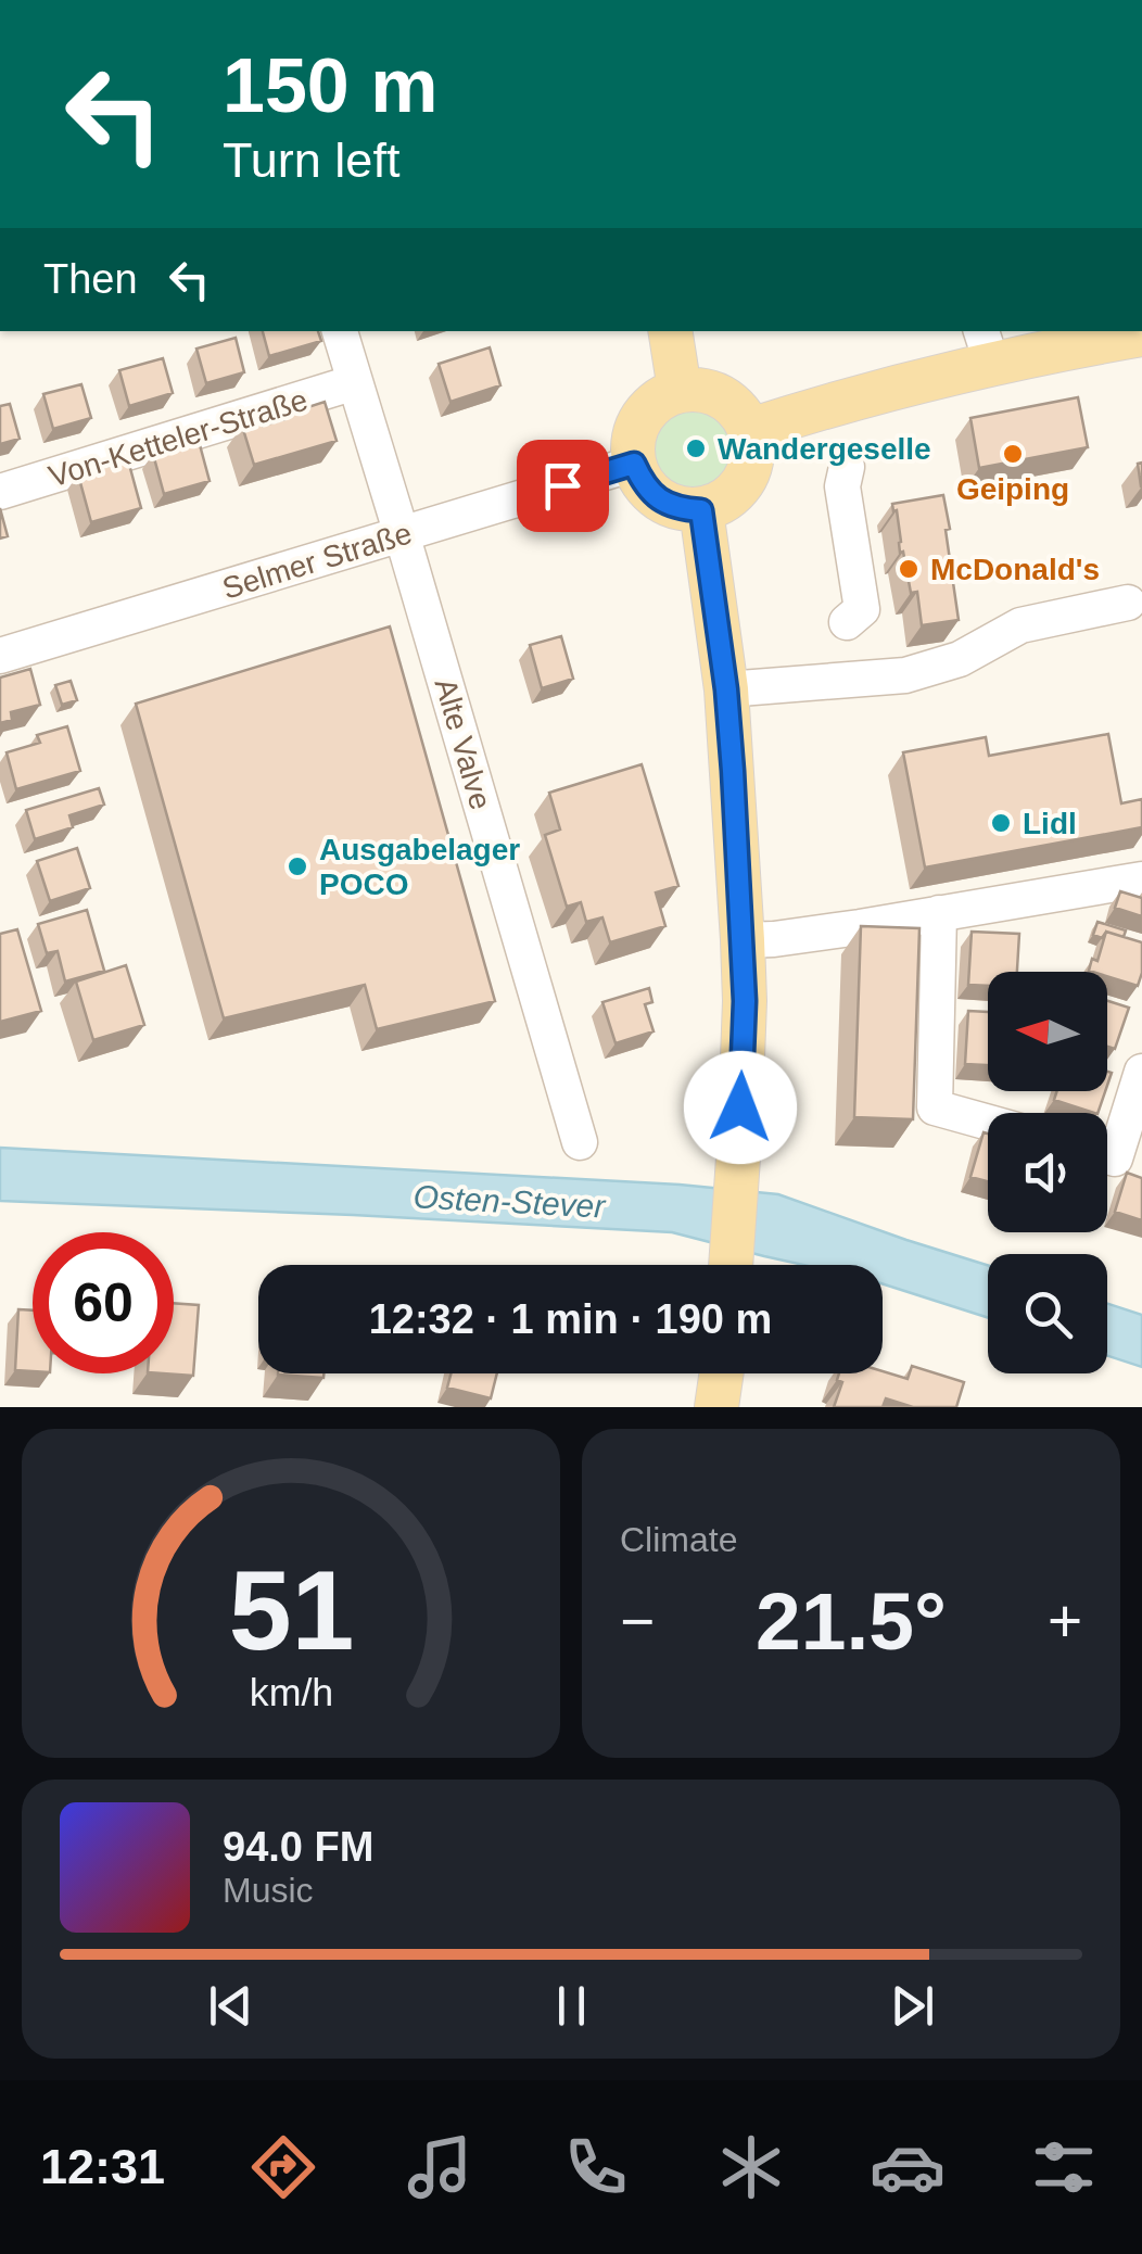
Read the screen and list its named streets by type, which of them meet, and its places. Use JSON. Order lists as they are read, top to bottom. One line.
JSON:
{"streets":{"street":["Von-Ketteler-Straße","Selmer Straße","Alte Valve"]},"crossings":[["Von-Ketteler-Straße","Alte Valve"],["Selmer Straße","Alte Valve"]],"water":["Osten-Stever"],"places":["Wandergeselle","Geiping","McDonald's","Lidl","Ausgabelager POCO"],"north":"left","page":{"turn":["150 m","Turn left"],"then":"Then","limit":"60","trip":"12:32 · 1 min · 190 m","tile":"Climate","heat":["−","21.5°","+"],"song":["94.0 FM","Music"],"tabs":"12:31","gauge":["51","km/h"]}}
